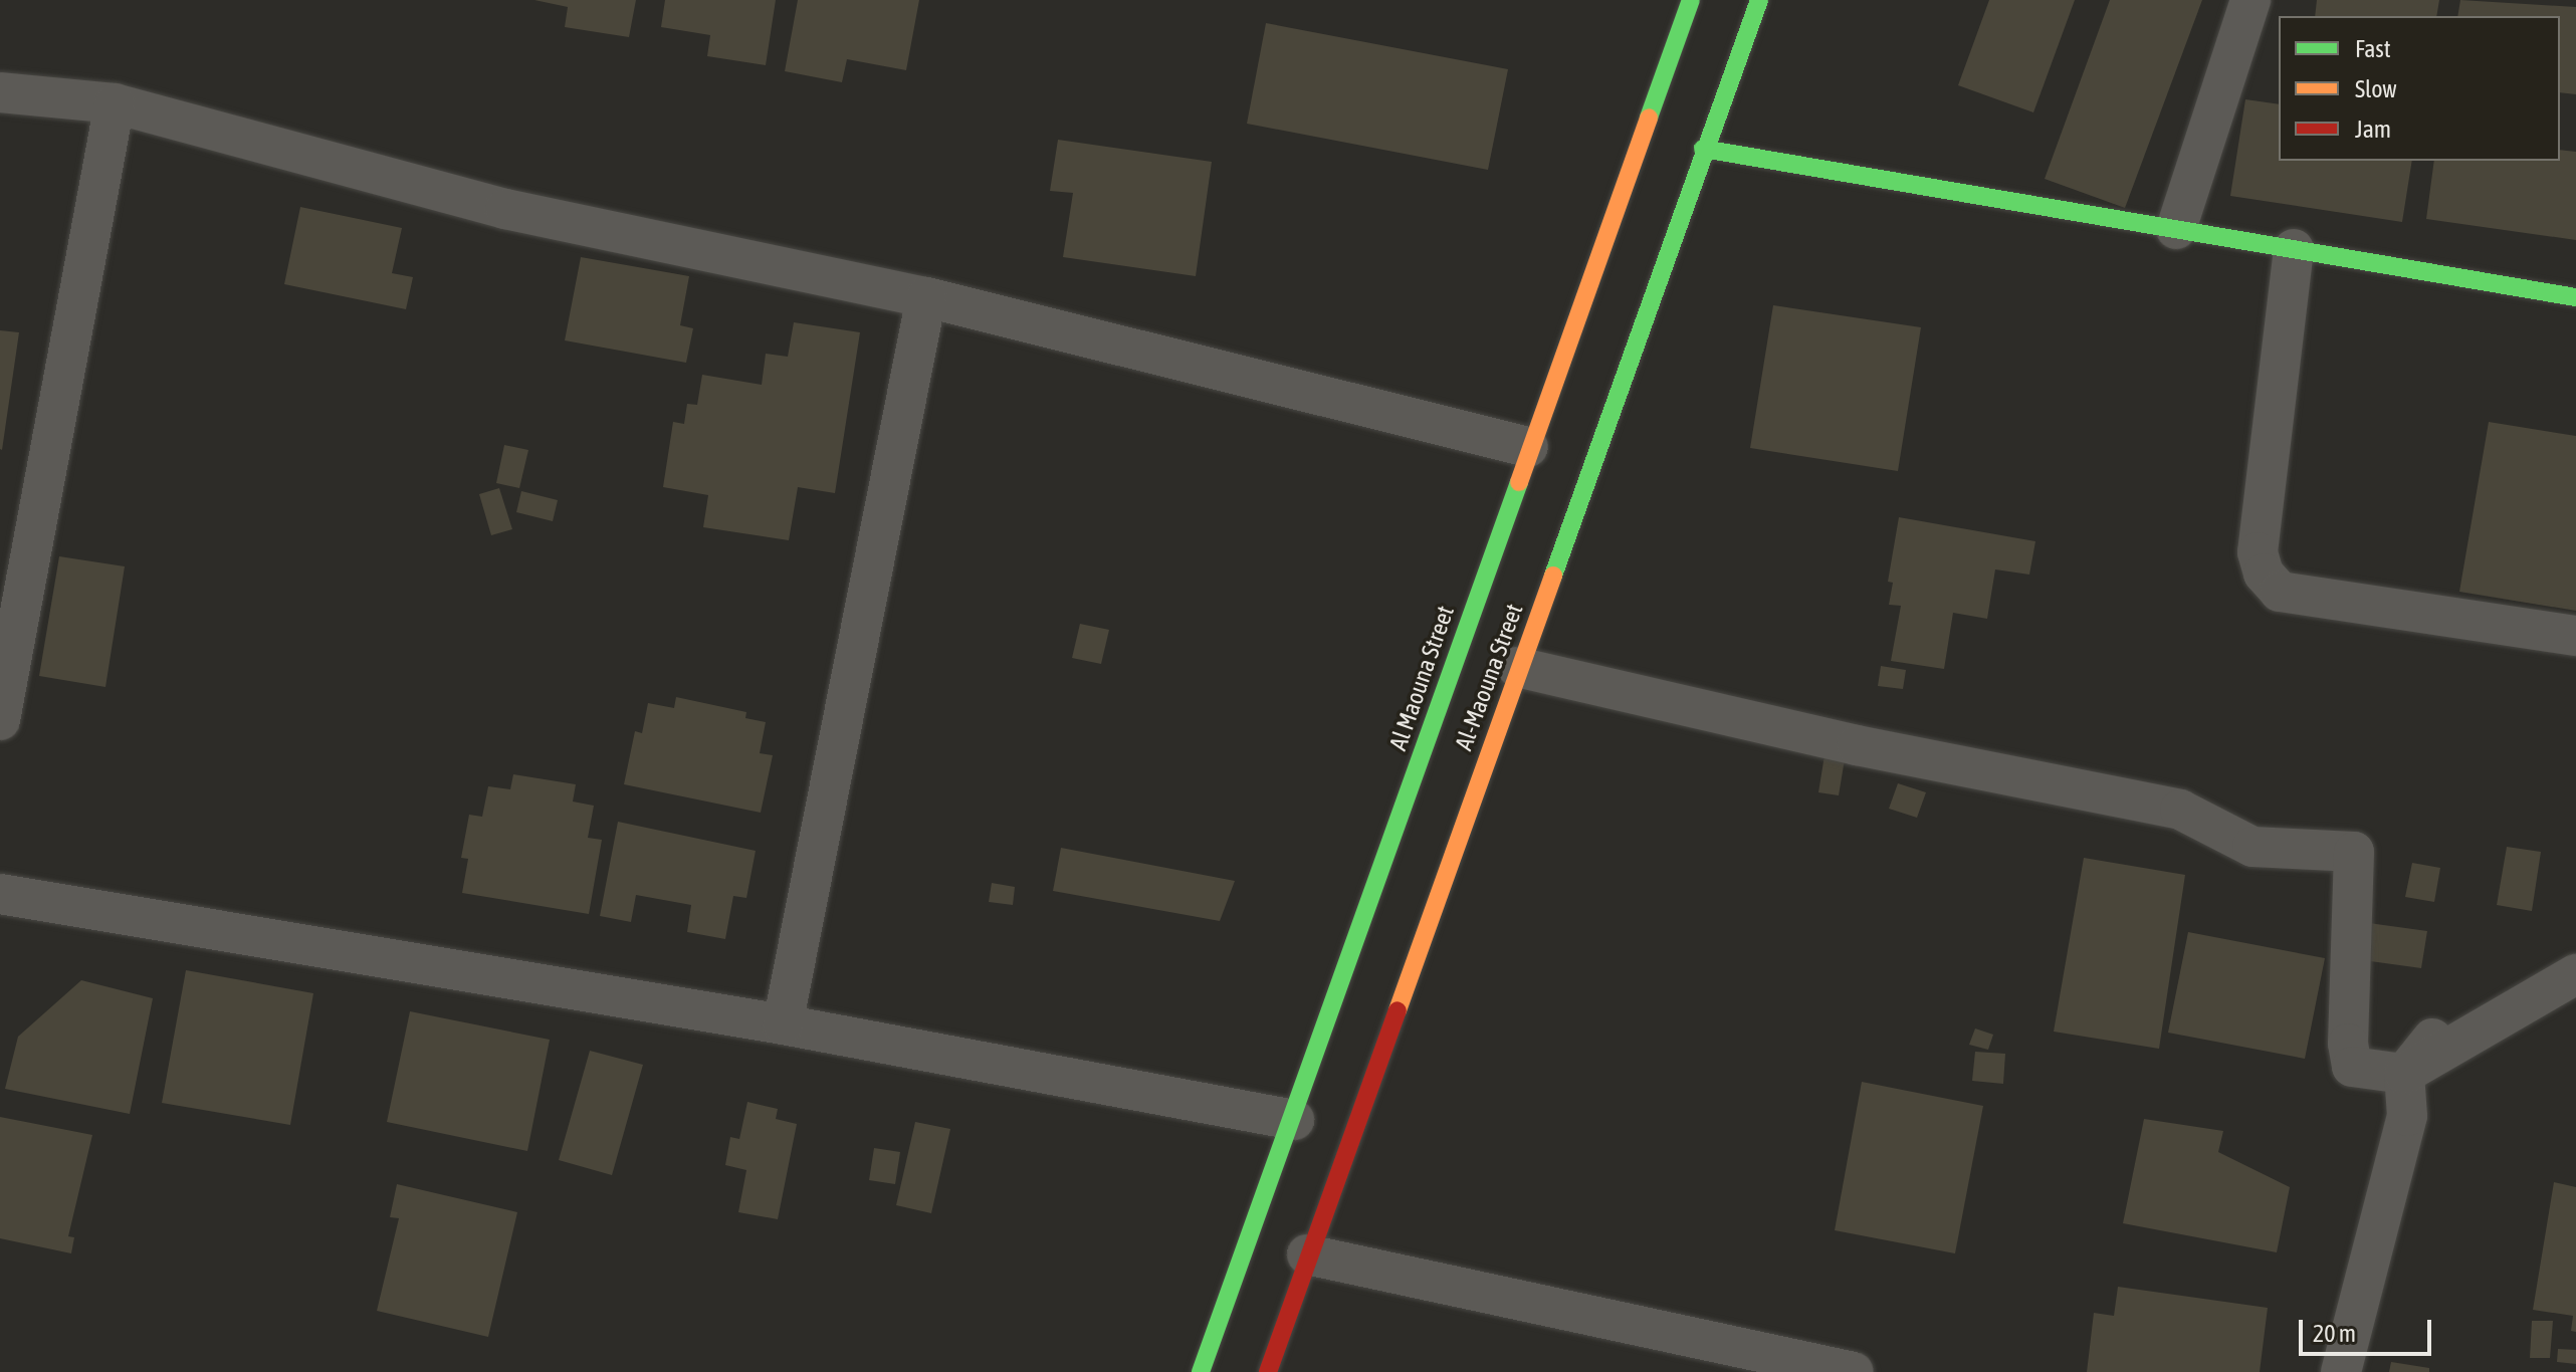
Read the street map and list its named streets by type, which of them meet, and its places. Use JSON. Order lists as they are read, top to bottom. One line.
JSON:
{"streets":{"main road":["Al-Maouna Street","Al Maouna Street"]},"legend":["Fast","Slow","Jam"],"scale_bar":"20 m"}
